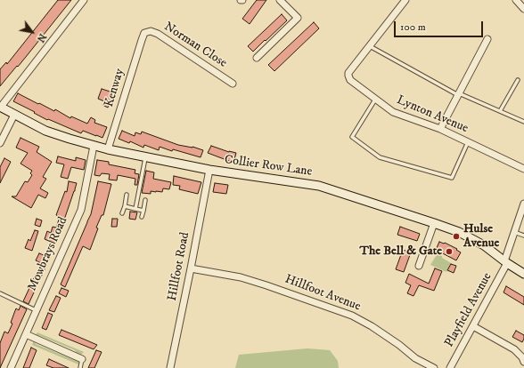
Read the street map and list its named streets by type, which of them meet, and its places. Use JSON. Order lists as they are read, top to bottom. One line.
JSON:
{"streets":{"main road":["Collier Row Lane"],"street":["Norman Close","Kenway","Lynton Avenue","Mowbrays Road","Hillfoot Road","Hillfoot Avenue","Playfield Avenue"]},"crossings":[["Norman Close","Kenway"],["Kenway","Collier Row Lane"],["Collier Row Lane","Mowbrays Road"],["Collier Row Lane","Hillfoot Road"],["Collier Row Lane","Playfield Avenue"],["Hillfoot Road","Hillfoot Avenue"]],"places":["Hulse Avenue","The Bell & Gate"],"scale_bar":"100 m","north":"bottom right"}
